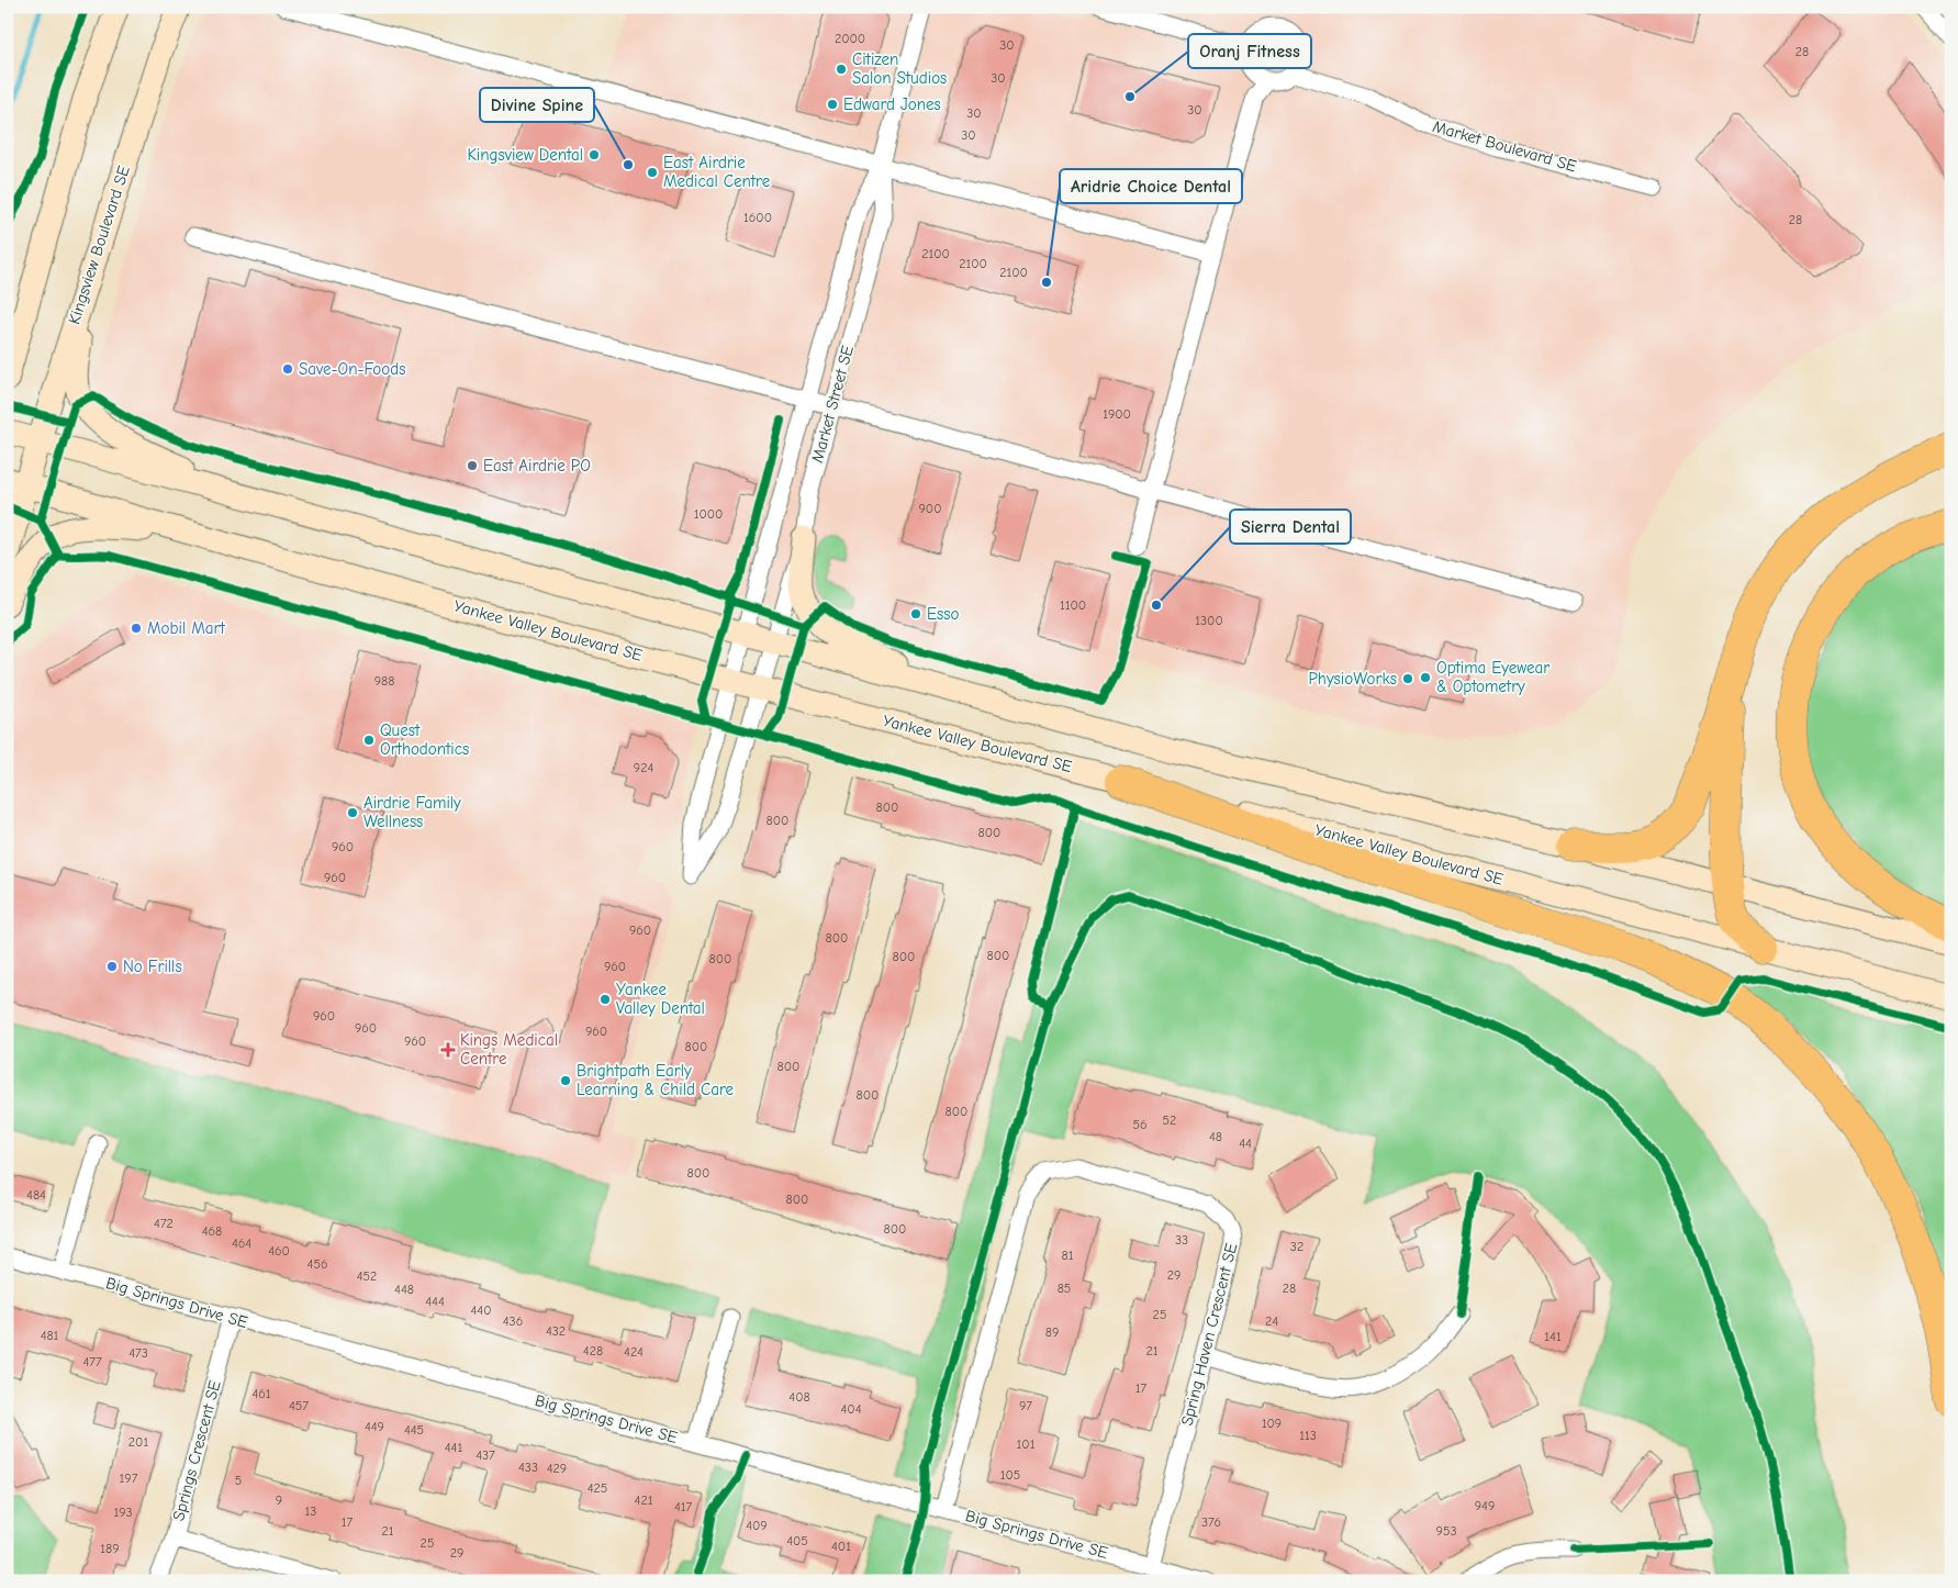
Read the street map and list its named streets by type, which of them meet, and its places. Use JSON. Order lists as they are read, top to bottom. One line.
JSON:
{"streets":{"main road":["Kingsview Boulevard SE","Yankee Valley Boulevard SE"],"street":["Market Boulevard SE","Market Street SE","Big Springs Drive SE","Spring Haven Crescent SE","Springs Crescent SE"]},"crossings":[["Kingsview Boulevard SE","Yankee Valley Boulevard SE"],["Market Street SE","Yankee Valley Boulevard SE"],["Big Springs Drive SE","Spring Haven Crescent SE"],["Big Springs Drive SE","Springs Crescent SE"]],"places":{"other":["Citizen Salon Studios","Oranj Fitness","Edward Jones","Kingsview Dental","Divine Spine","East Airdrie Medical Centre","Aridrie Choice Dental","Save-On-Foods","East Airdrie PO","Sierra Dental","Esso","Mobil Mart","Optima Eyewear & Optometry","PhysioWorks","Quest Orthodontics","Airdrie Family Wellness","No Frills","Yankee Valley Dental","Brightpath Early Learning & Child Care"],"health":["Kings Medical Centre"]},"house_numbers":["2000","30","28","30","30","30","30","1600","28","2100","2100","2100","1900","900","1000","1100","1300","988","924","800","800","800","960","960","960","800","800","800","800","960","960","960","960","960","800","800","800","800","52","56","48","44","800","484","800","472","800","468","33","464","32","460","81","456","29","452","85","28","448","444","440","25","436","24","432","89","481","141","428","21","424","473","477","17","461","408","457","97","404","109","449","445","113","201","101","441","437","433","429","105","197","5","425","9","421","949","417","13","193","17","376","409","21","953","405","25","401","189","29"]}
